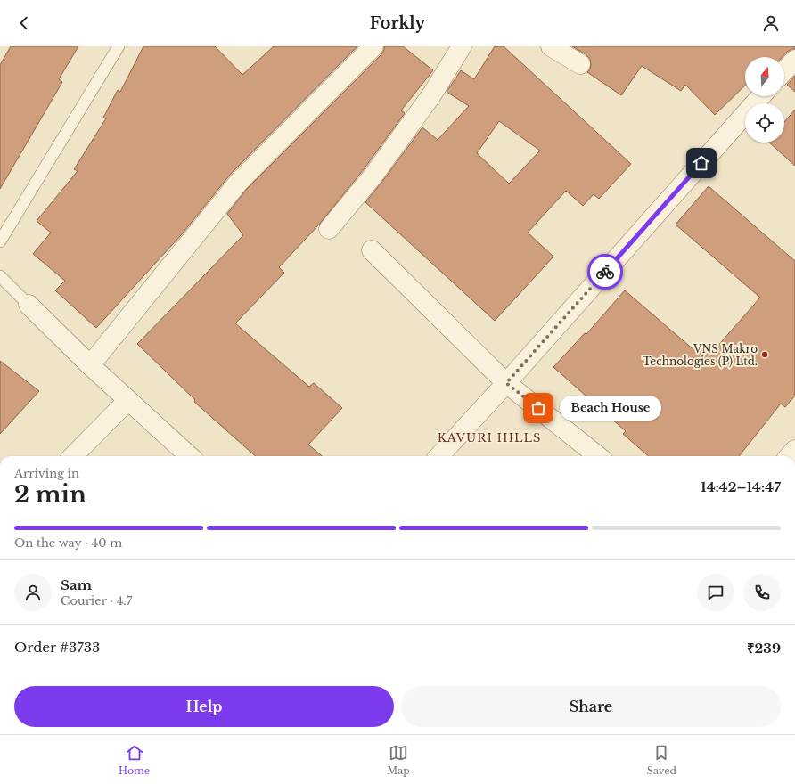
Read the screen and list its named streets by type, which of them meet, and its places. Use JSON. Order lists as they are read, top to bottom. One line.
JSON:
{"districts":["KAVURI HILLS"],"places":["VNS Makro Technologies (P) Ltd.","Beach House"],"north":"top","page":{"header":"Forkly","bubble":"Beach House","heading":["2 min","Arriving in","14:42–14:47"],"panel":["Sam","Courier · 4.7","Order #3733","₹239"],"bar":"On the way · 40 m","buttons":["Help","Share"],"tabs":["Home","Map","Saved"]}}
